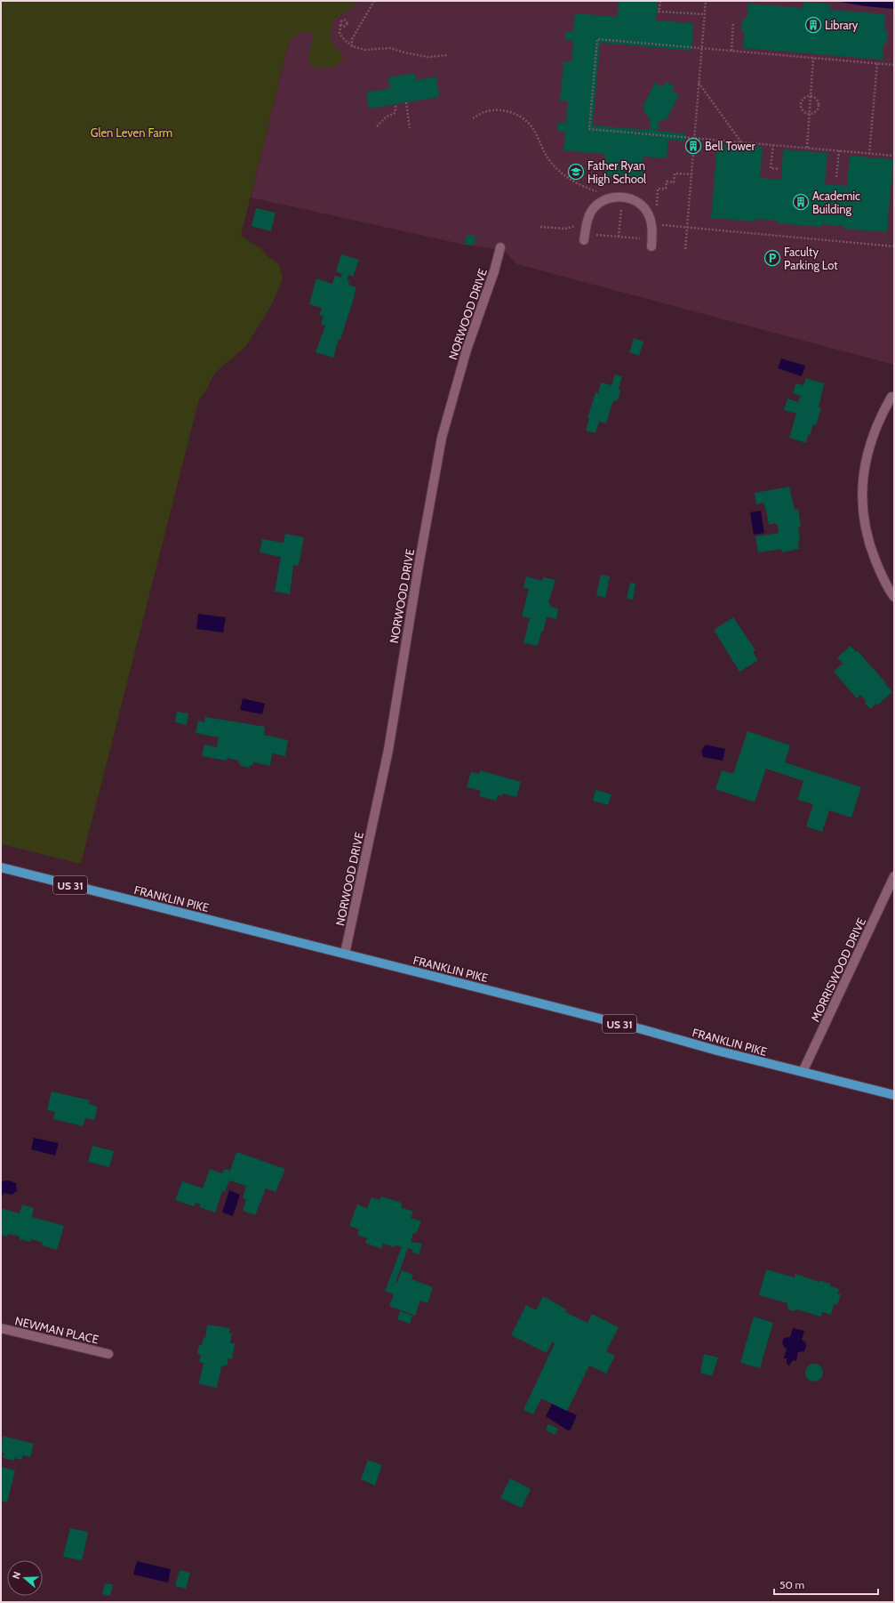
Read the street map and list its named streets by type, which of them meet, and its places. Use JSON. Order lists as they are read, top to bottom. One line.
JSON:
{"streets":{"main road":["US 31","FRANKLIN PIKE"],"street":["NORWOOD DRIVE","MORRISWOOD DRIVE","NEWMAN PLACE"]},"crossings":[["NORWOOD DRIVE","FRANKLIN PIKE"],["FRANKLIN PIKE","MORRISWOOD DRIVE"]],"parks":["Glen Leven Farm"],"places":{"building":["Library","Bell Tower","Academic Building"],"school or university":["Father Ryan High School"],"parking":["Faculty Parking Lot"]},"scale_bar":"50 m","north":"left"}
